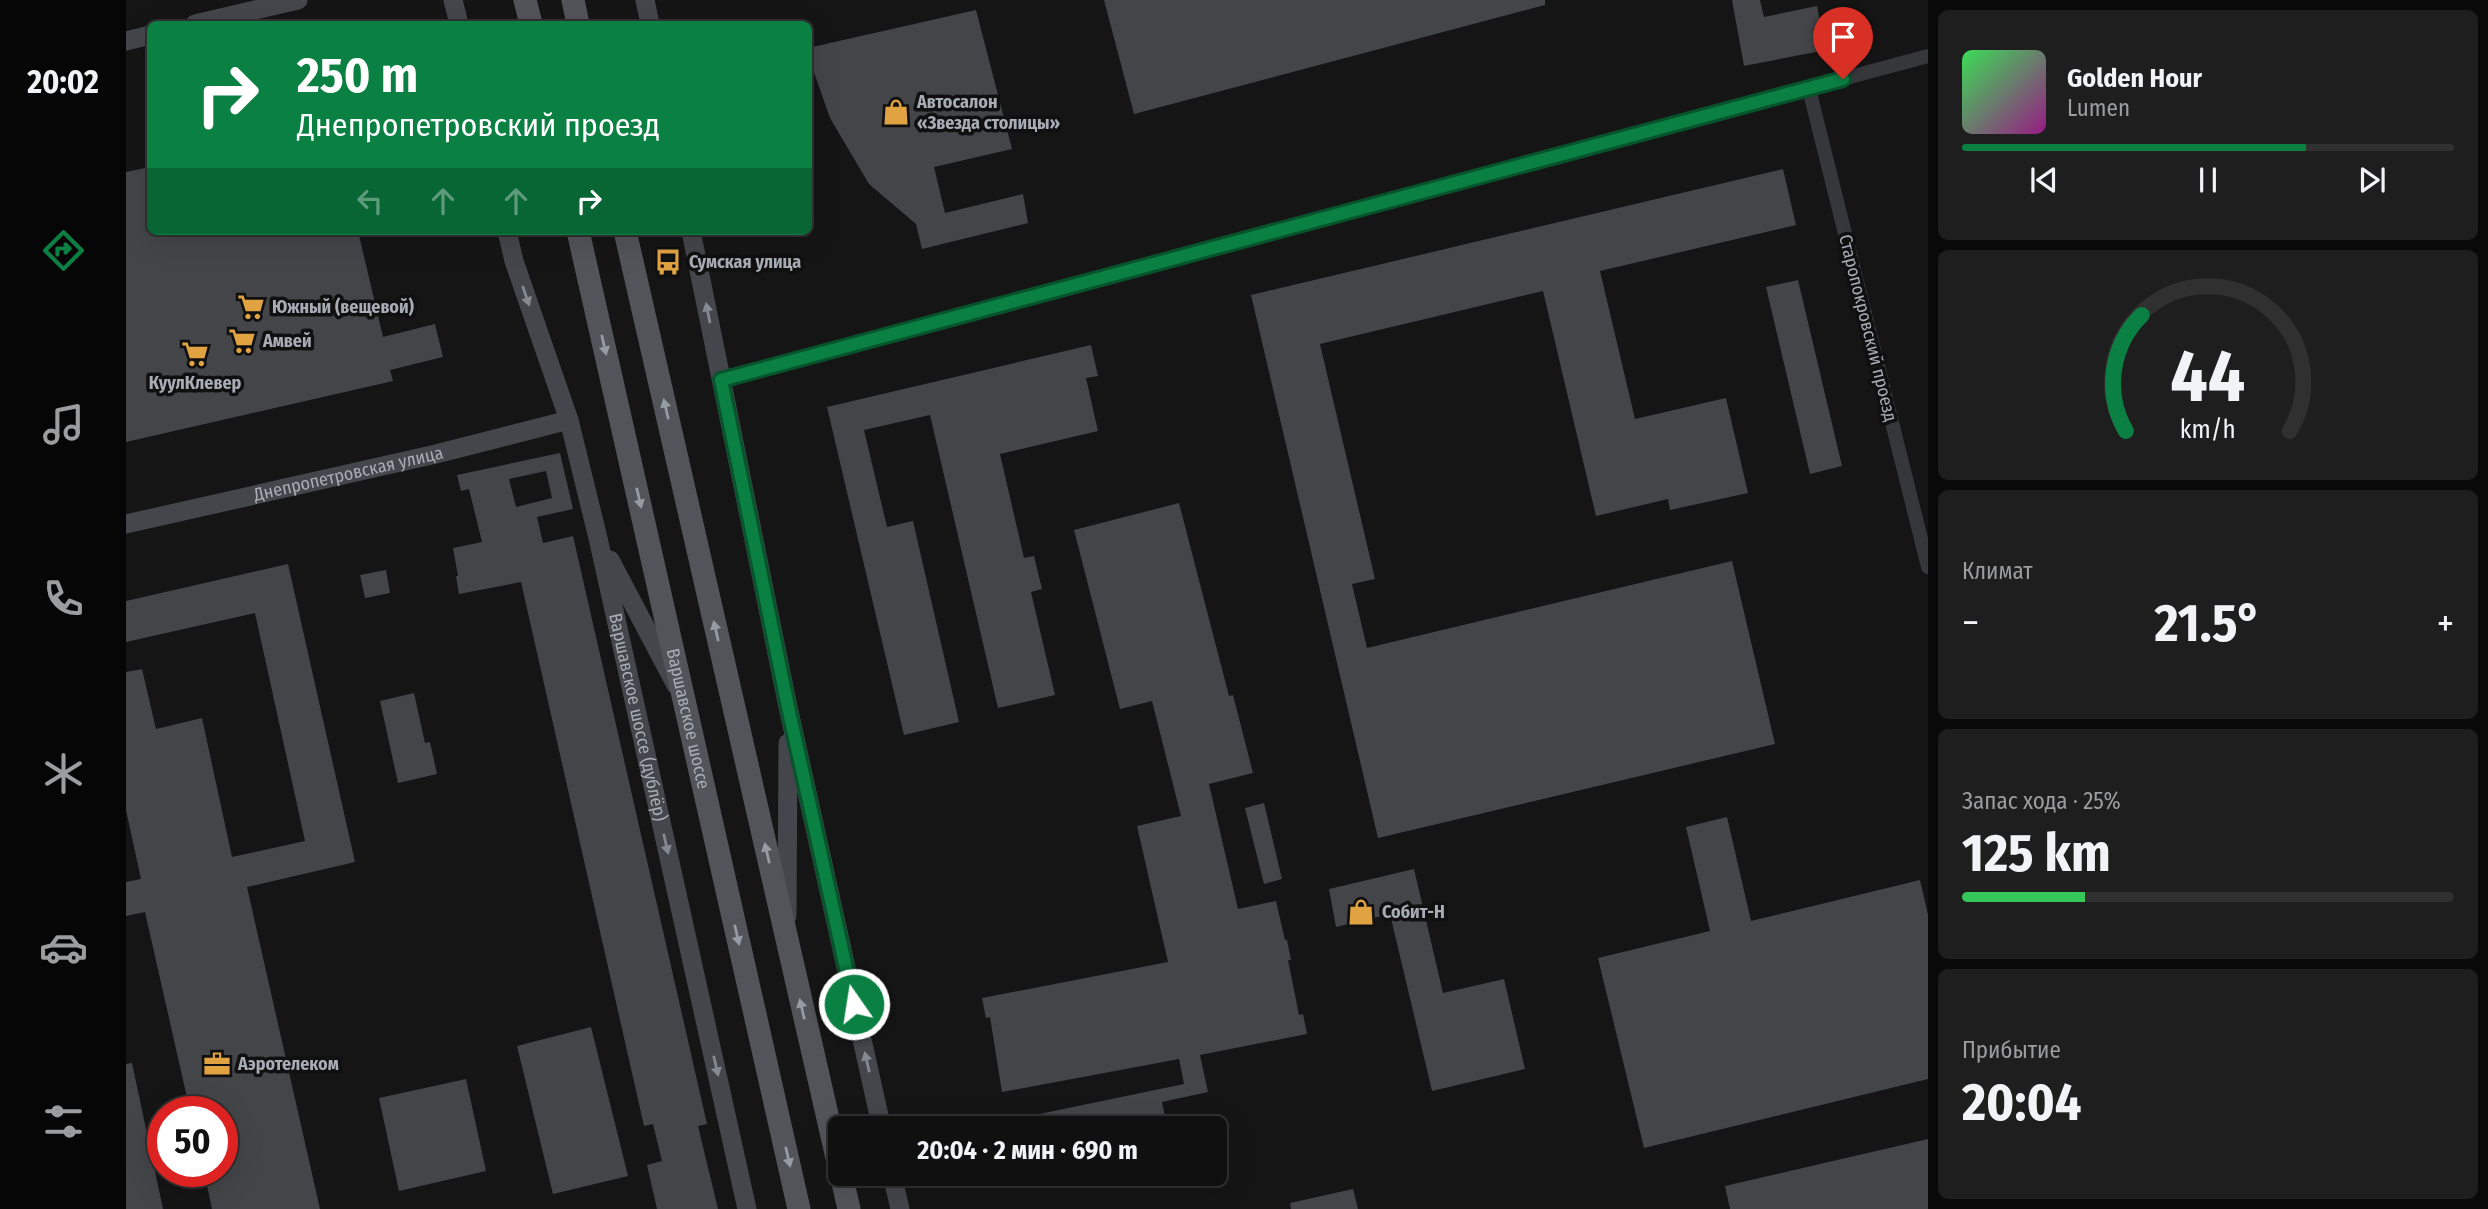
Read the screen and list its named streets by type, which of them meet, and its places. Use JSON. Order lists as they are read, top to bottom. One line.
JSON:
{"streets":{"main road":["Днепропетровская улица","Варшавское шоссе (дублёр)","Варшавское шоссе"],"street":["Старопокровский проезд"]},"crossings":[["Днепропетровская улица","Варшавское шоссе (дублёр)"]],"places":{"shop":["Автосалон «Звезда столицы»","Собит-Н"],"bus stop":["Сумская улица"],"supermarket":["Южный (вещевой)","Амвей","КуулКлевер"],"office":["Аэротелеком"]},"page":{"tabs":"20:02","turn":["250 m","Днепропетровский проезд"],"song":["Golden Hour","Lumen"],"tile":["Климат",["Запас хода · 25%","125 km"],["Прибытие","20:04"]],"heat":["−","21.5°","+"],"limit":"50","trip":"20:04 · 2 мин · 690 m","gauge":["44","km/h"]}}
